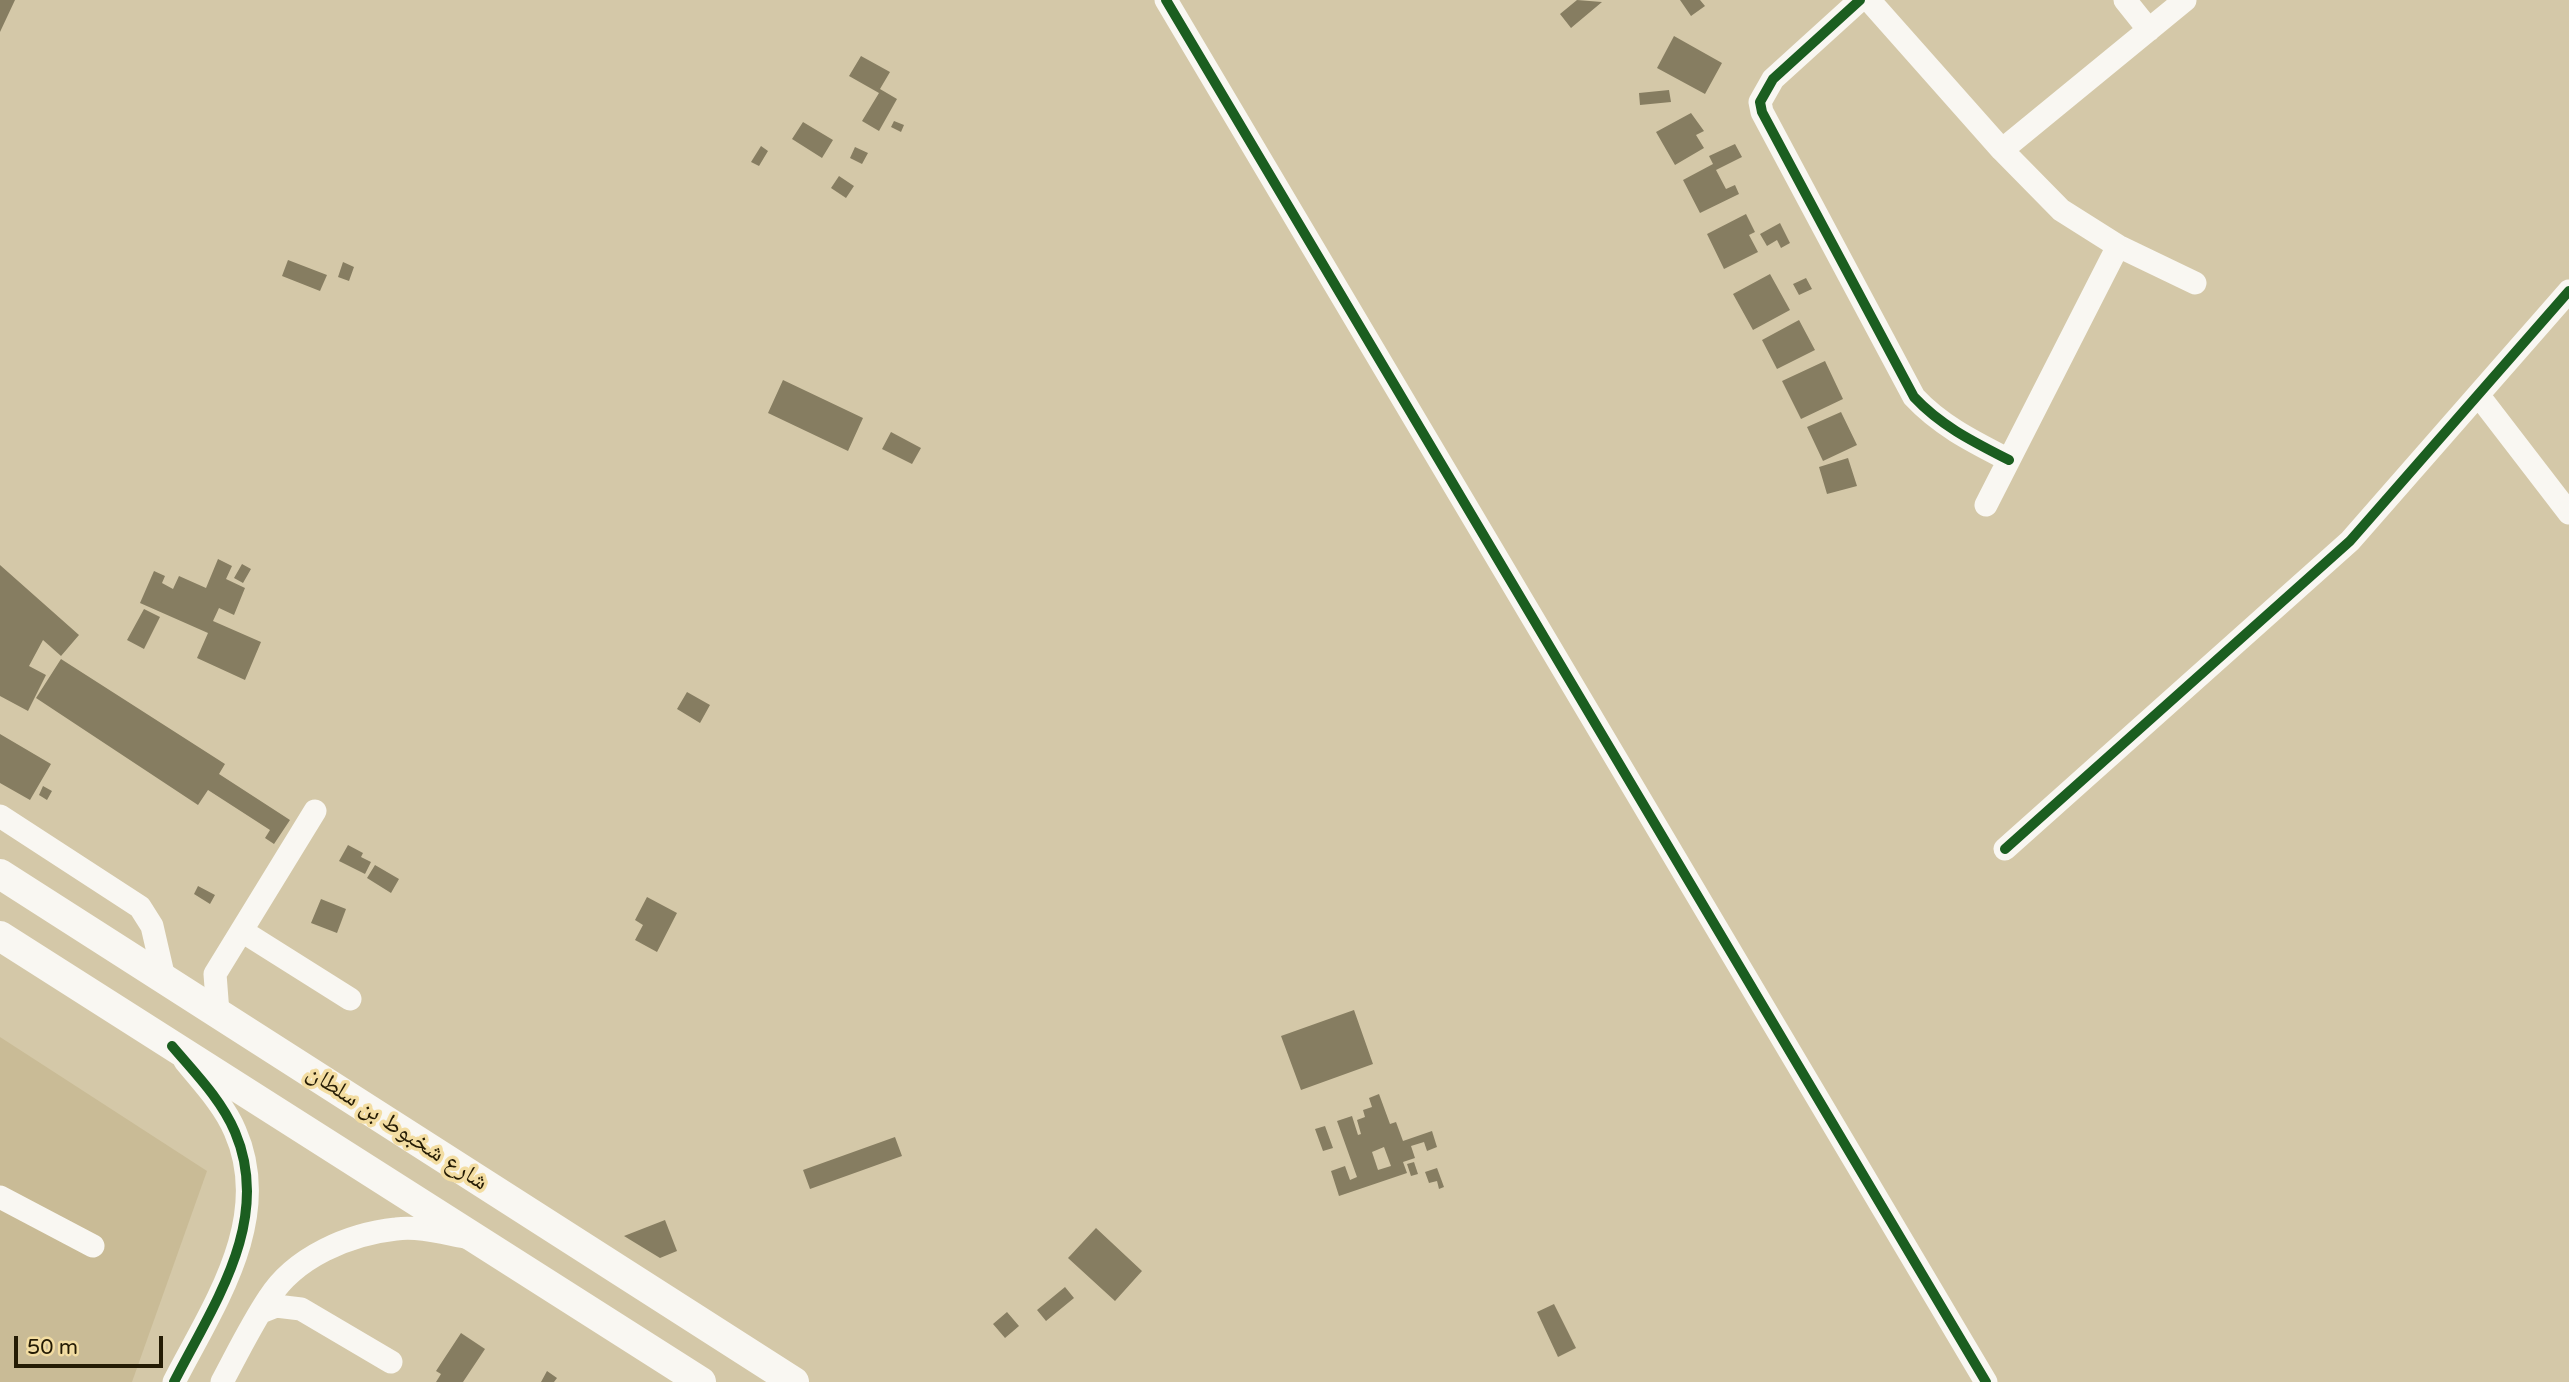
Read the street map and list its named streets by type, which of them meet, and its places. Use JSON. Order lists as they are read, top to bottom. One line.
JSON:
{"streets":{"main road":["شارع شخبوط بن سلطان"]},"scale_bar":"50 m"}
